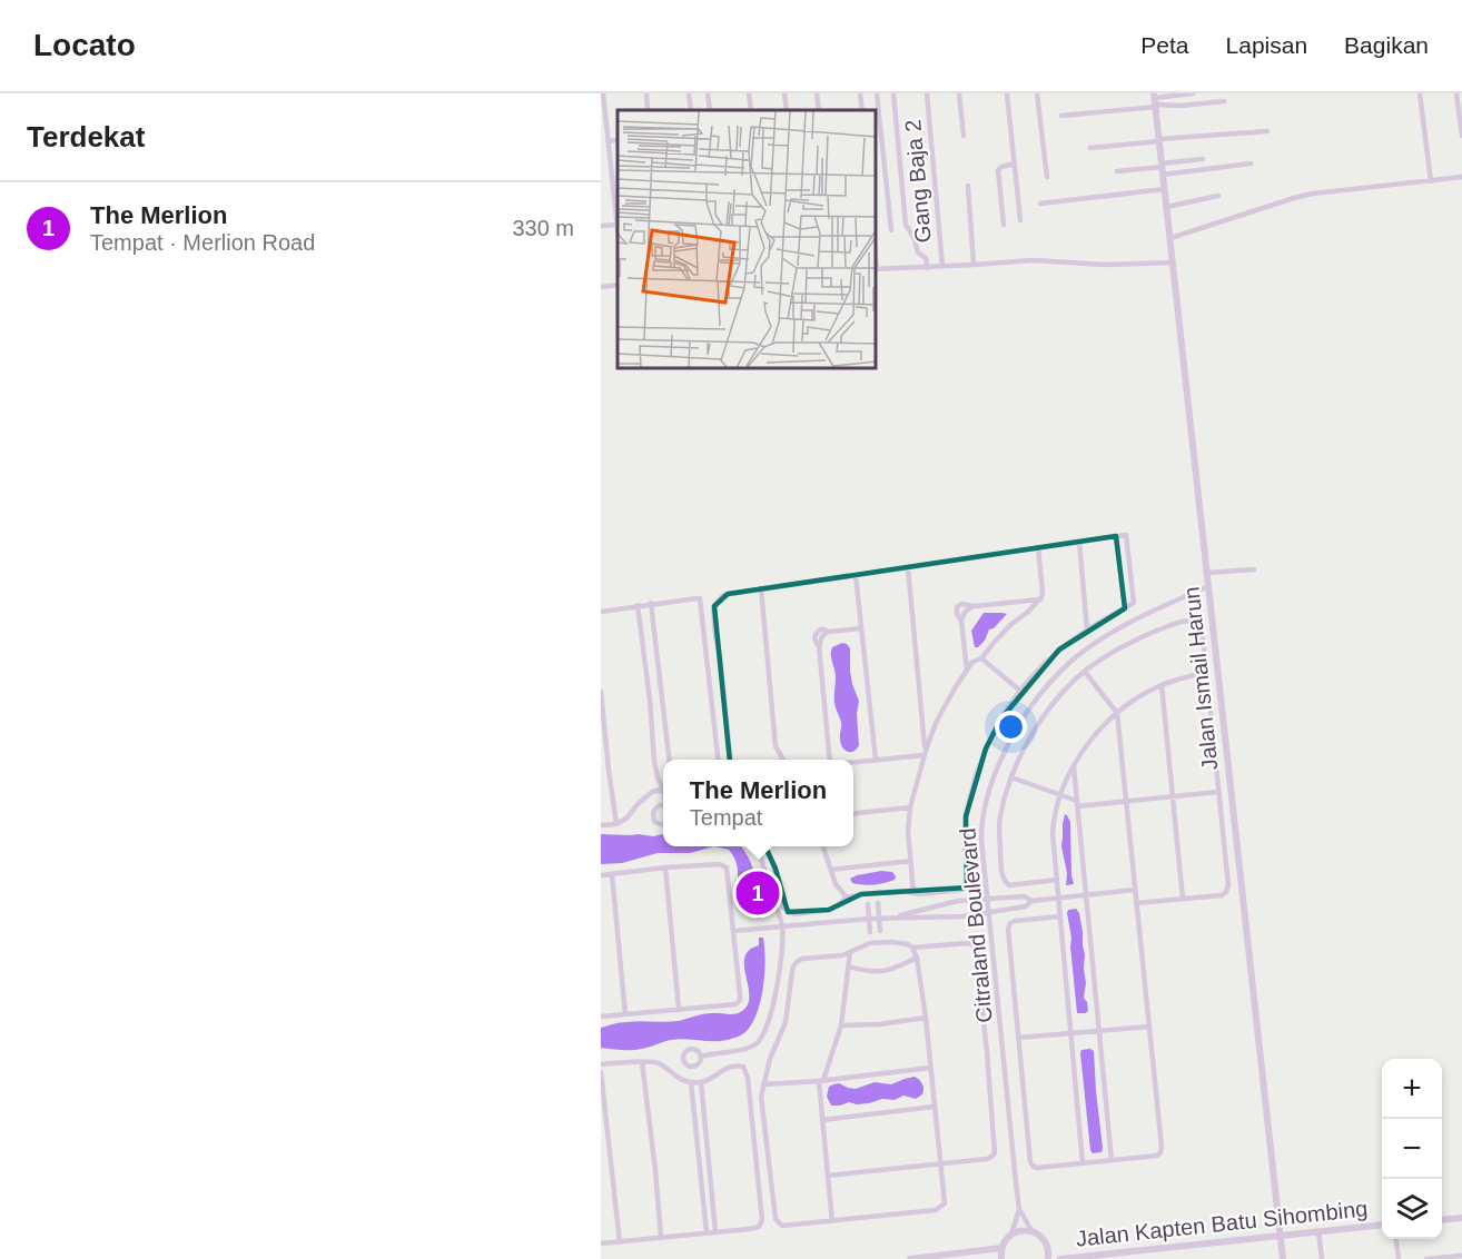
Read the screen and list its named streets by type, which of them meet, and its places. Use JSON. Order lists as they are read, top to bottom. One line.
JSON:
{"streets":{"street":["Gang Baja 2","Jalan Ismail Harun","Citraland Boulevard","Jalan Kapten Batu Sihombing"]},"crossings":[["Jalan Ismail Harun","Citraland Boulevard"],["Jalan Ismail Harun","Jalan Kapten Batu Sihombing"]],"page":{"header":"Locato","nav":["Peta","Lapisan","Bagikan"],"heading":"Terdekat","list":[{"mark":"1","name":"The Merlion","note":"Tempat · Merlion Road","value":"330 m"}],"popup":["The Merlion","Tempat"],"pins":"1","map_buttons":["+","−"]}}
